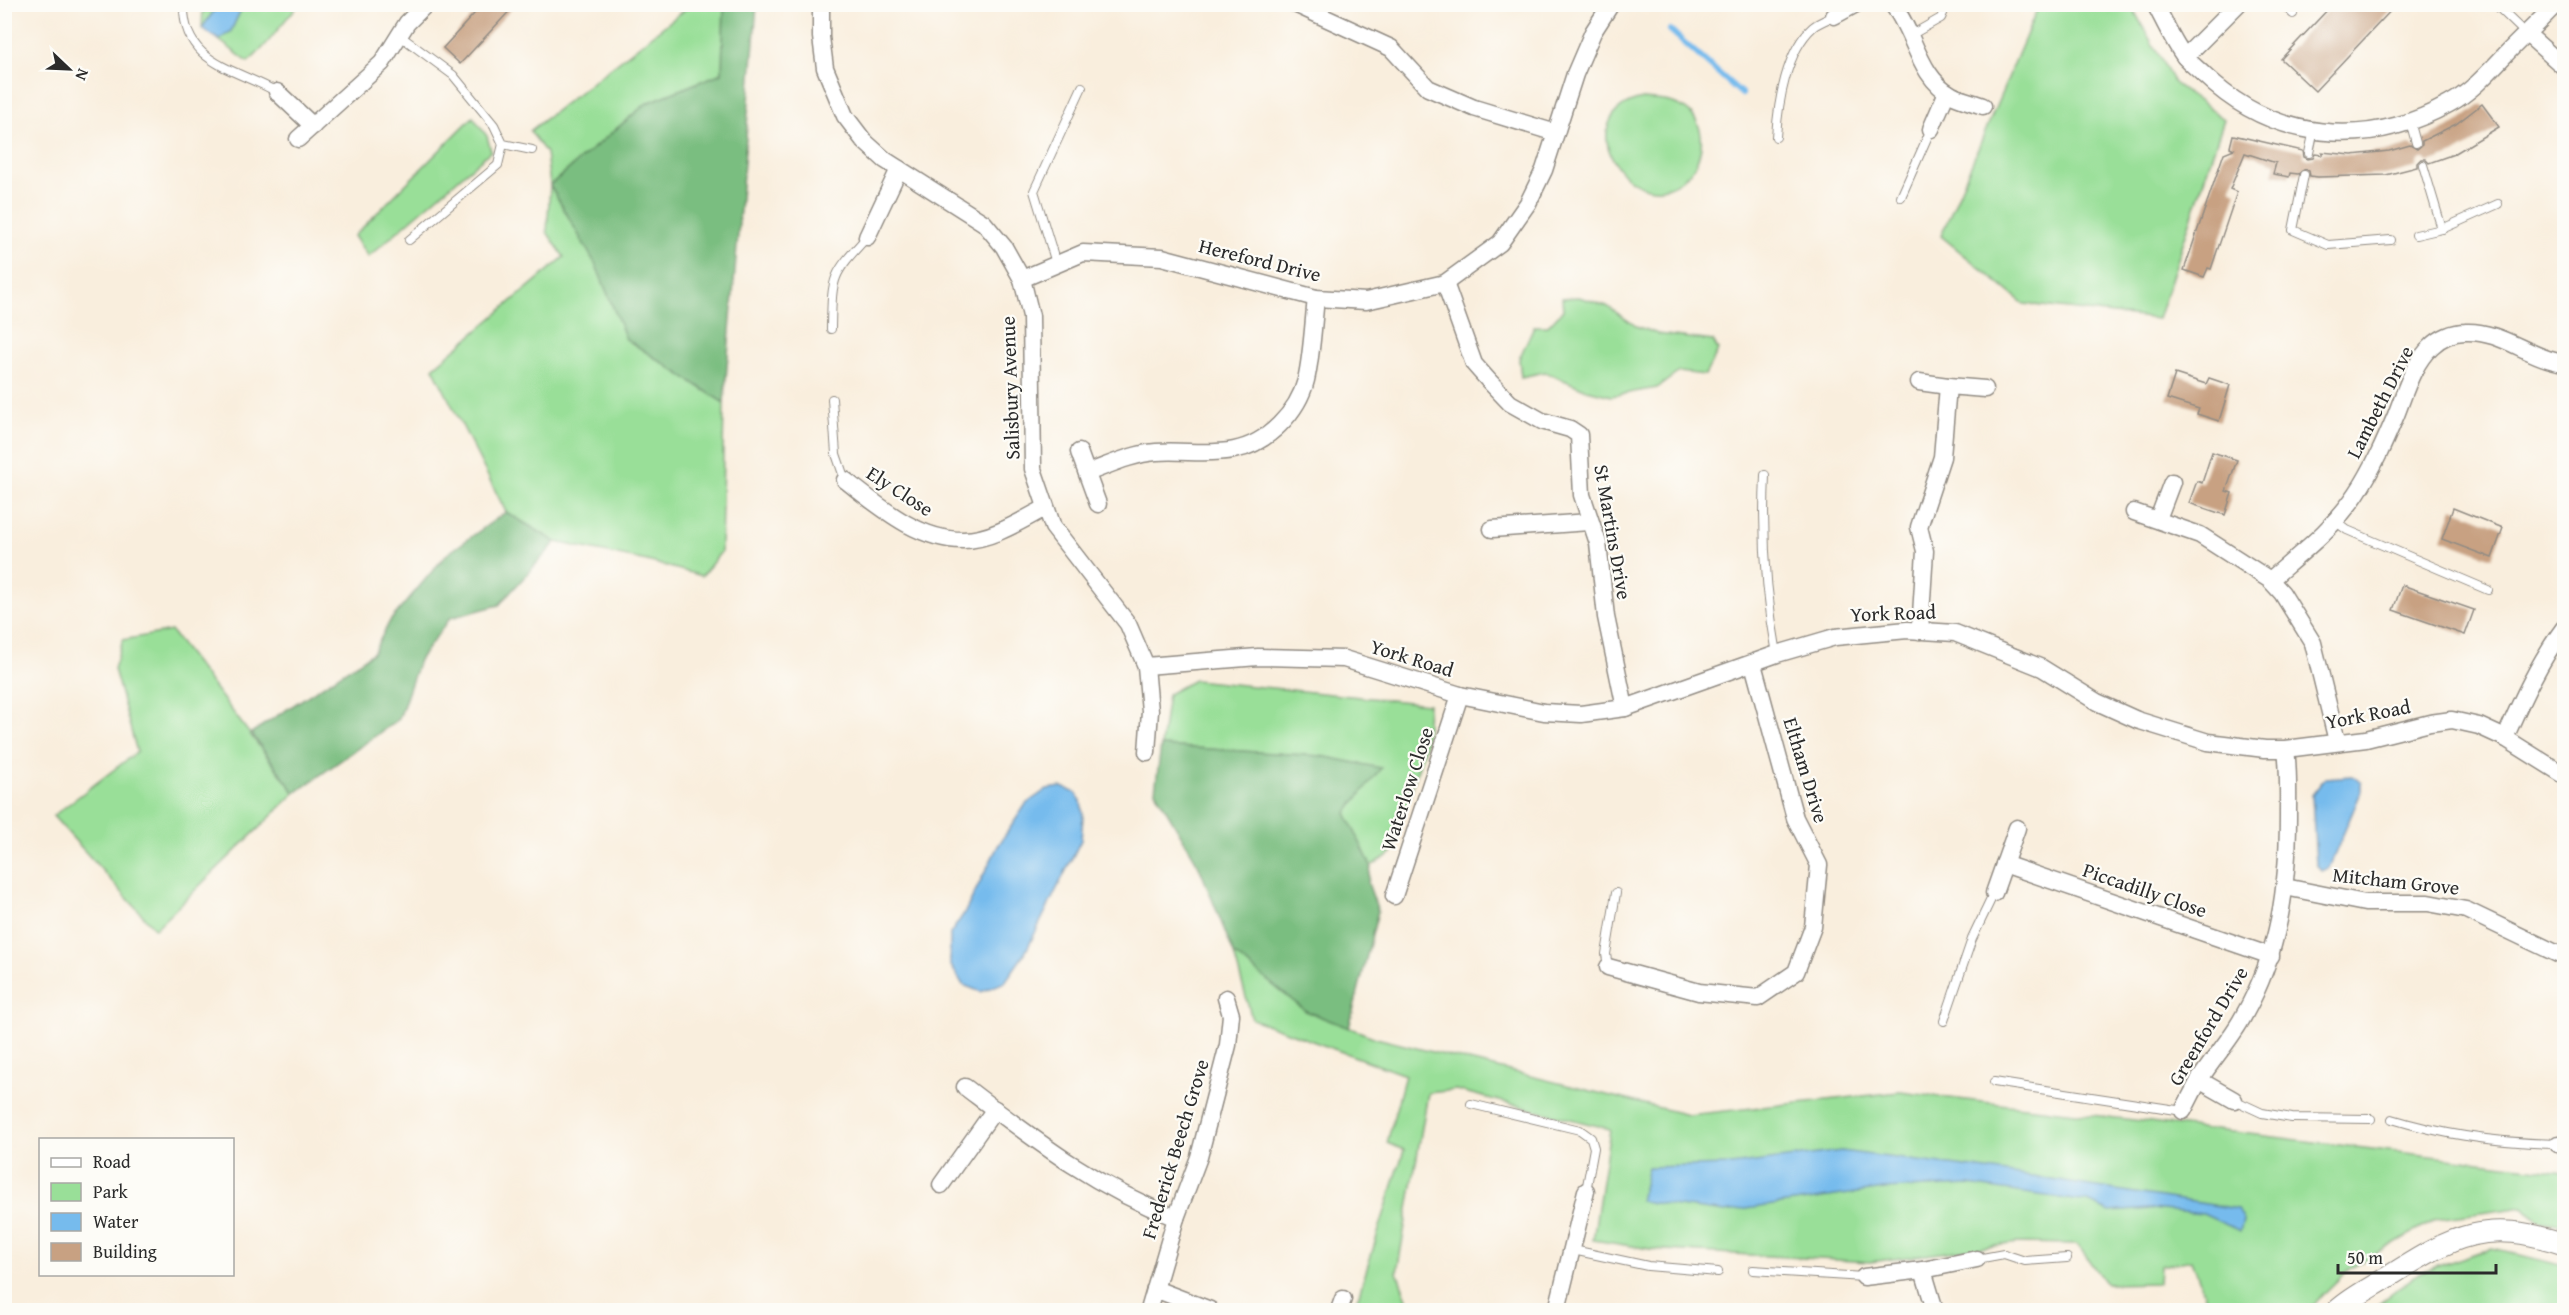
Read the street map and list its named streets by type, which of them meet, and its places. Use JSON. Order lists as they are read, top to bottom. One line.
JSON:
{"streets":{"street":["Hereford Drive","Salisbury Avenue","Lambeth Drive","Ely Close","St Martins Drive","York Road","Eltham Drive","Waterlow Close","Mitcham Grove","Piccadilly Close","Greenford Drive","Frederick Beech Grove"]},"crossings":[["Hereford Drive","Salisbury Avenue"],["Hereford Drive","St Martins Drive"],["Salisbury Avenue","Ely Close"],["Salisbury Avenue","York Road"],["St Martins Drive","York Road"],["York Road","Eltham Drive"],["York Road","Waterlow Close"],["York Road","Greenford Drive"],["Mitcham Grove","Greenford Drive"],["Piccadilly Close","Greenford Drive"]],"legend":["Road","Park","Water","Building"],"scale_bar":"50 m","north":"bottom right"}
